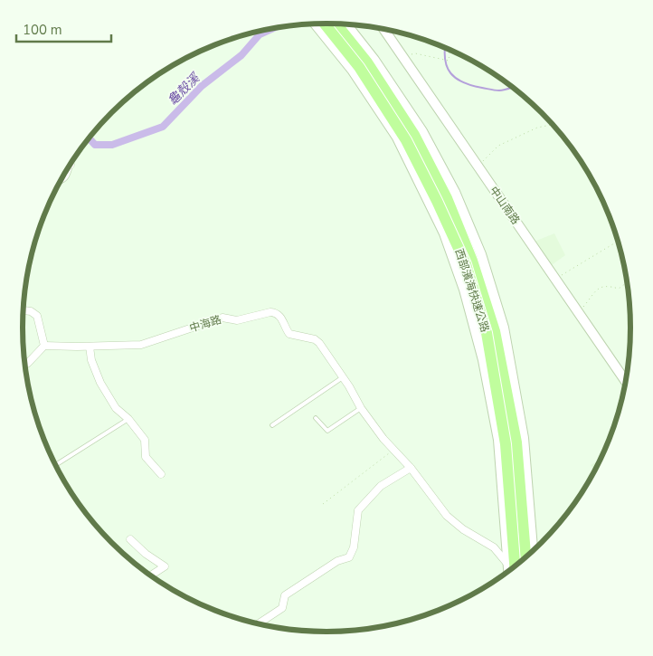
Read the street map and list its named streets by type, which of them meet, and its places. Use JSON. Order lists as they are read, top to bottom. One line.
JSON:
{"streets":{"highway":["西部濱海快速公路"],"street":["中山南路","中海路"]},"water":["龜殼溪"],"scale_bar":"100 m"}
